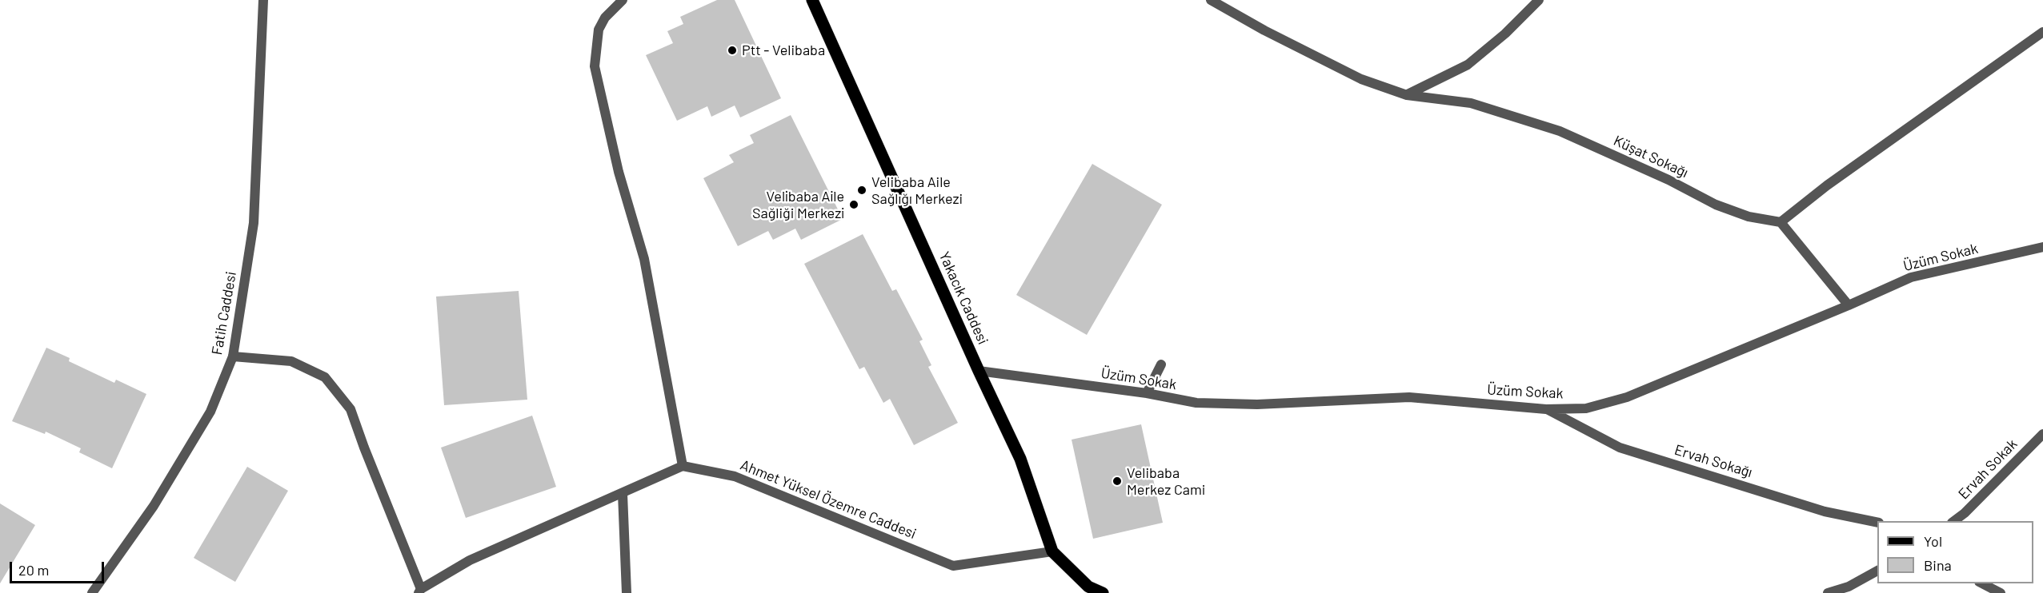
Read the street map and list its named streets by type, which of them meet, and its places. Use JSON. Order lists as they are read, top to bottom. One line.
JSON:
{"streets":{"main road":["Yakacık Caddesi"],"street":["Küşat Sokağı","Üzüm Sokak","Fatih Caddesi","Ervah Sokağı","Ervah Sokak","Ahmet Yüksel Özemre Caddesi"]},"crossings":[["Üzüm Sokak","Yakacık Caddesi"],["Üzüm Sokak","Ervah Sokağı"],["Yakacık Caddesi","Ahmet Yüksel Özemre Caddesi"]],"places":["Ptt - Velibaba","Velibaba Aile Sağlığı Merkezi","Veli̇baba Ai̇le Sağliği Merkezi̇","Velibaba Merkez Cami"],"legend":["Yol","Bina"],"scale_bar":"20 m"}
